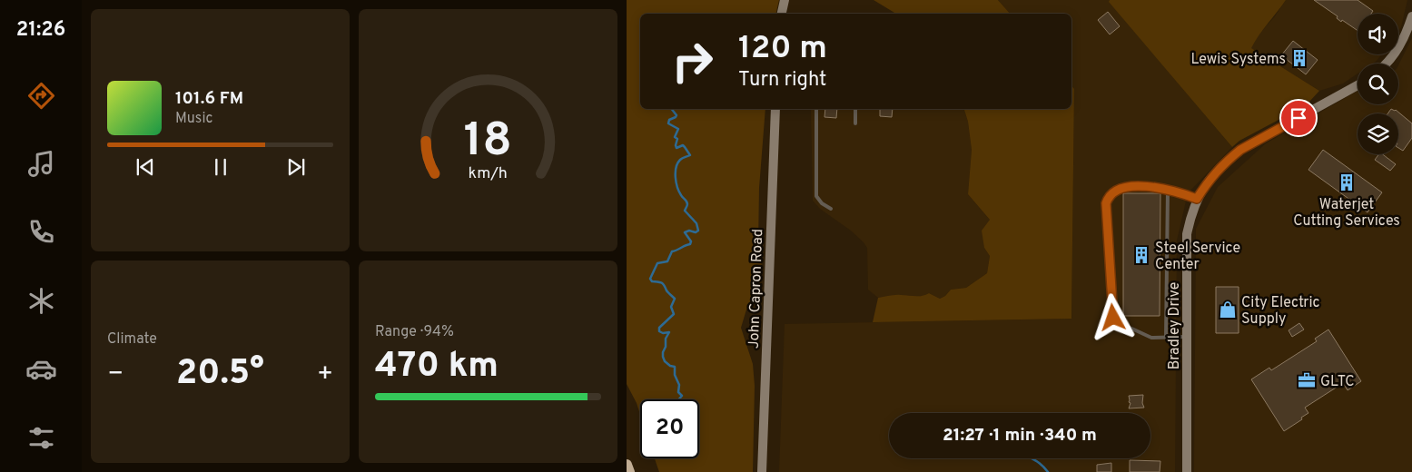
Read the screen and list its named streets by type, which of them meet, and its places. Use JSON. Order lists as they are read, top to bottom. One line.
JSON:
{"streets":{"street":["John Capron Road","Bradley Drive"]},"places":{"building":["Lewis Systems","Waterjet Cutting Services","Steel Service Center"],"shop":["City Electric Supply"],"office":["GLTC"]},"page":{"tabs":"21:26","turn":["120 m","Turn right"],"song":["101.6 FM","Music"],"tile":["Climate",["Range · 94%","470 km"]],"heat":["−","20.5°","+"],"limit":"20","trip":"21:27 · 1 min · 340 m","gauge":["18","km/h"]}}
